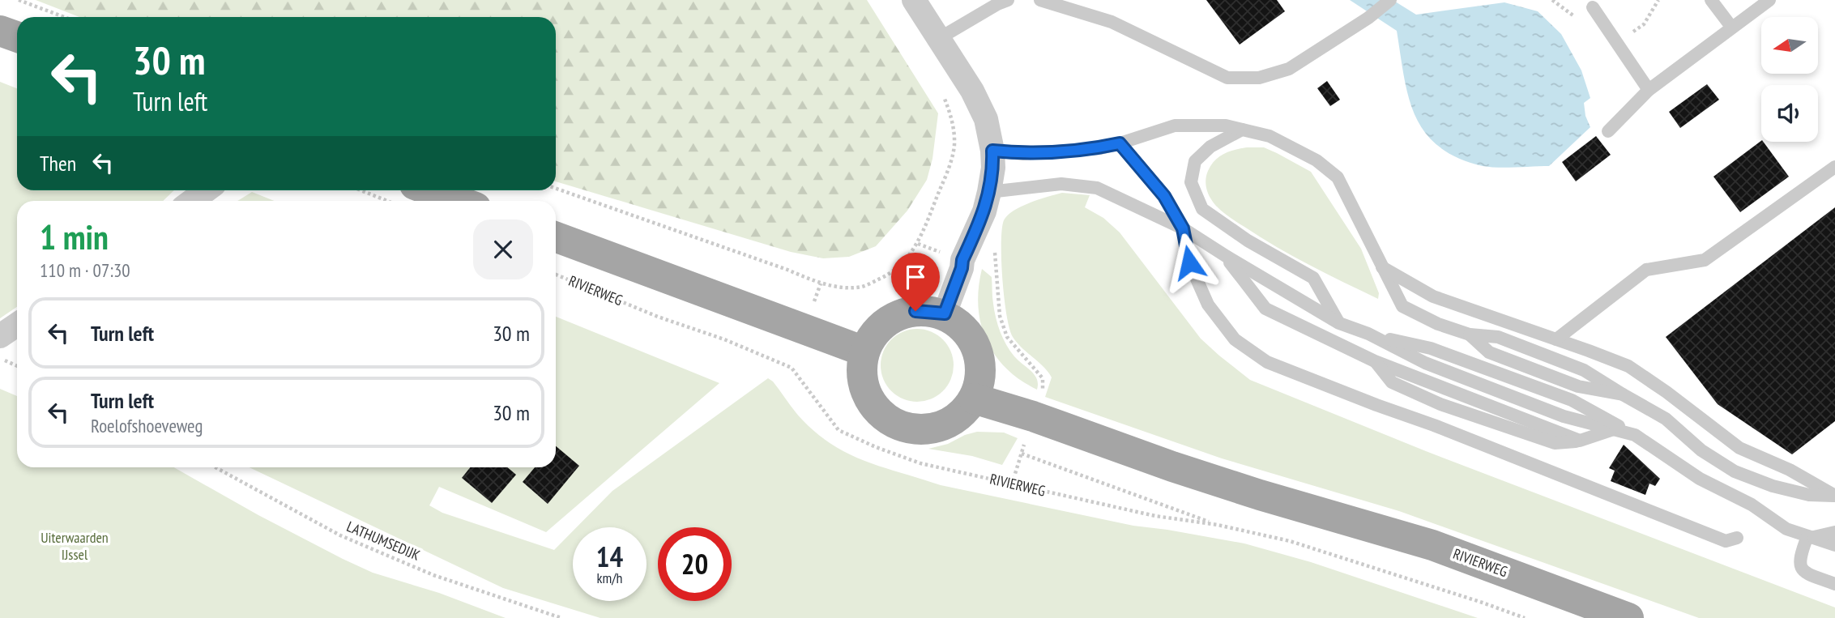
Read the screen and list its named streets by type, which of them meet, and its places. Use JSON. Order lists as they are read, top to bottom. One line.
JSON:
{"streets":{"main road":["RIVIERWEG"],"path":["LATHUMSEDIJK"]},"parks":["Uiterwaarden IJssel"],"north":"left","page":{"turn":["30 m","Turn left"],"then":"Then","heading":["1 min","110 m · 07:30"],"list":[{"name":"Turn left","value":"30 m"},{"name":"Turn left","note":"Roelofshoeveweg","value":"30 m"}],"speed":"14 km/h","limit":"20"}}
